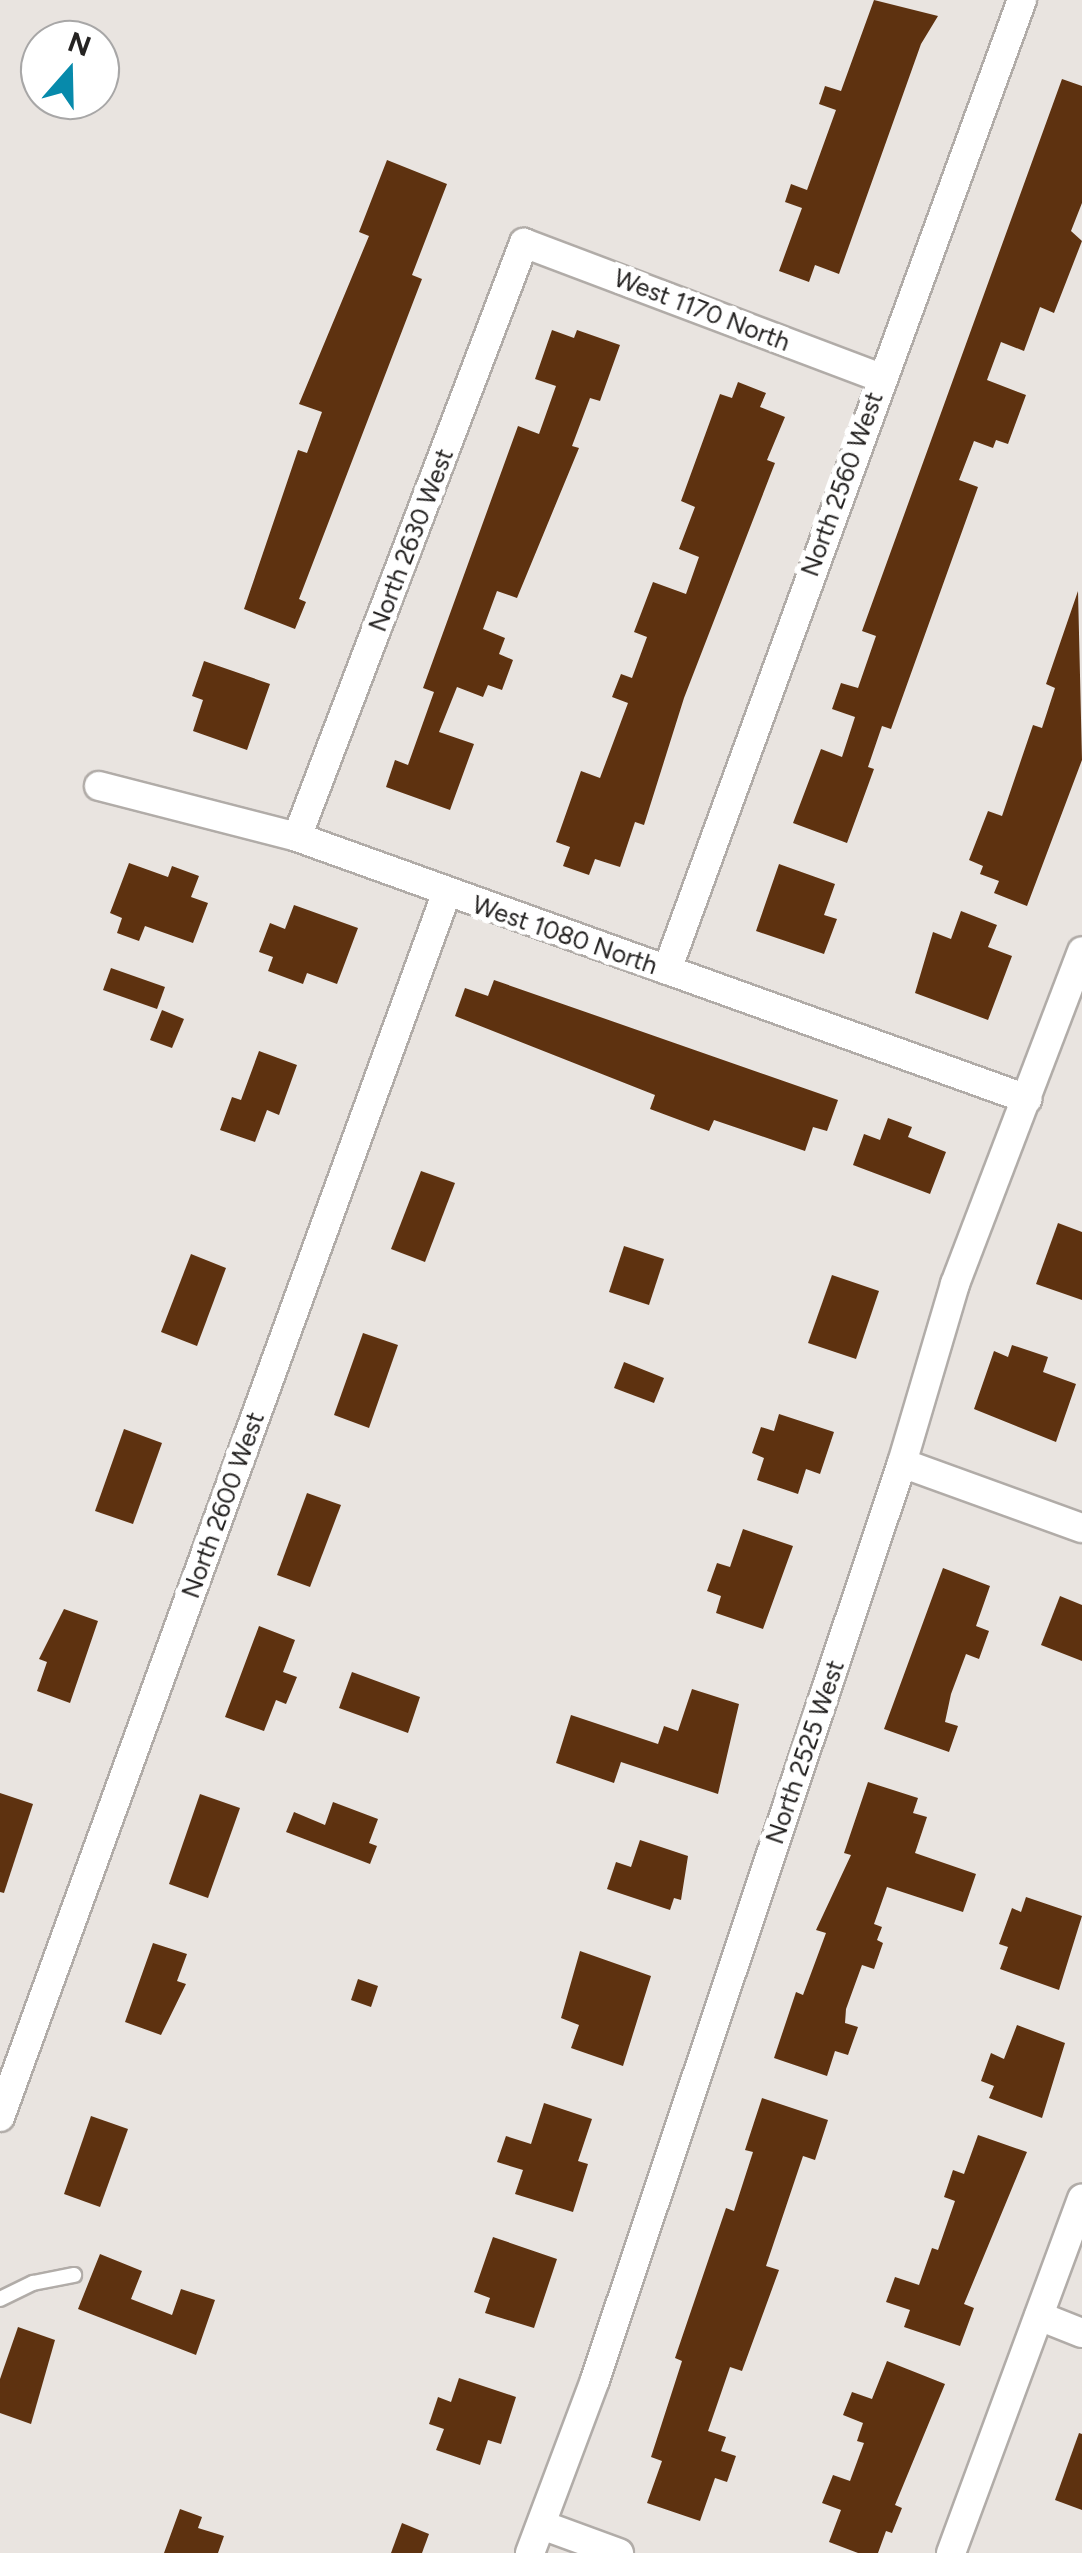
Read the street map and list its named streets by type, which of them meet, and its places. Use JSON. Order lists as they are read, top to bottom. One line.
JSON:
{"streets":{"street":["West 1170 North","North 2560 West","North 2630 West","West 1080 North","North 2600 West","North 2525 West"]},"crossings":[["West 1170 North","North 2560 West"],["West 1170 North","North 2630 West"],["North 2560 West","West 1080 North"],["North 2630 West","West 1080 North"],["West 1080 North","North 2600 West"],["West 1080 North","North 2525 West"]],"north":"top"}
